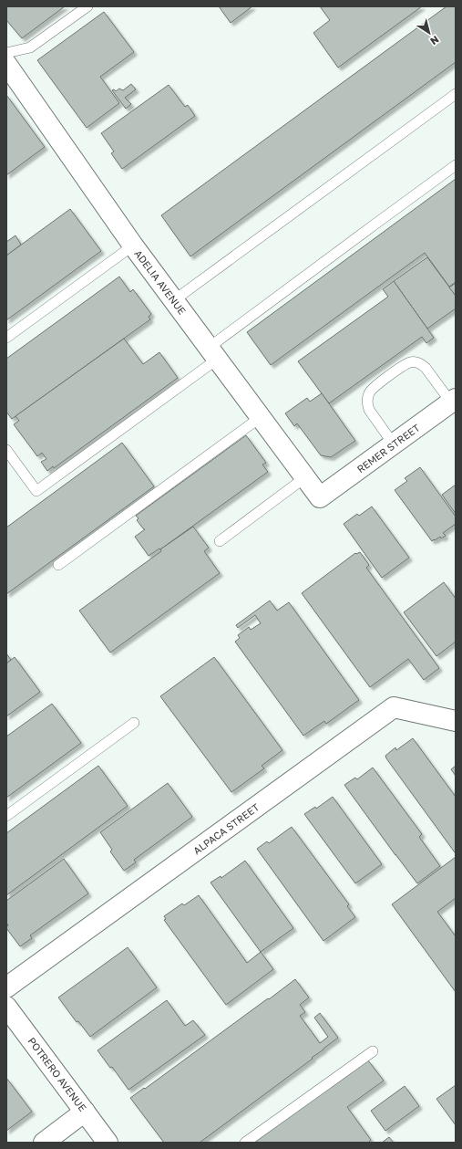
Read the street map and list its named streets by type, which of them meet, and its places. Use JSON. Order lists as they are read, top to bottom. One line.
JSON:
{"streets":{"street":["ADELIA AVENUE","REMER STREET","ALPACA STREET","POTRERO AVENUE"]},"crossings":[["ADELIA AVENUE","REMER STREET"]],"north":"bottom right"}
